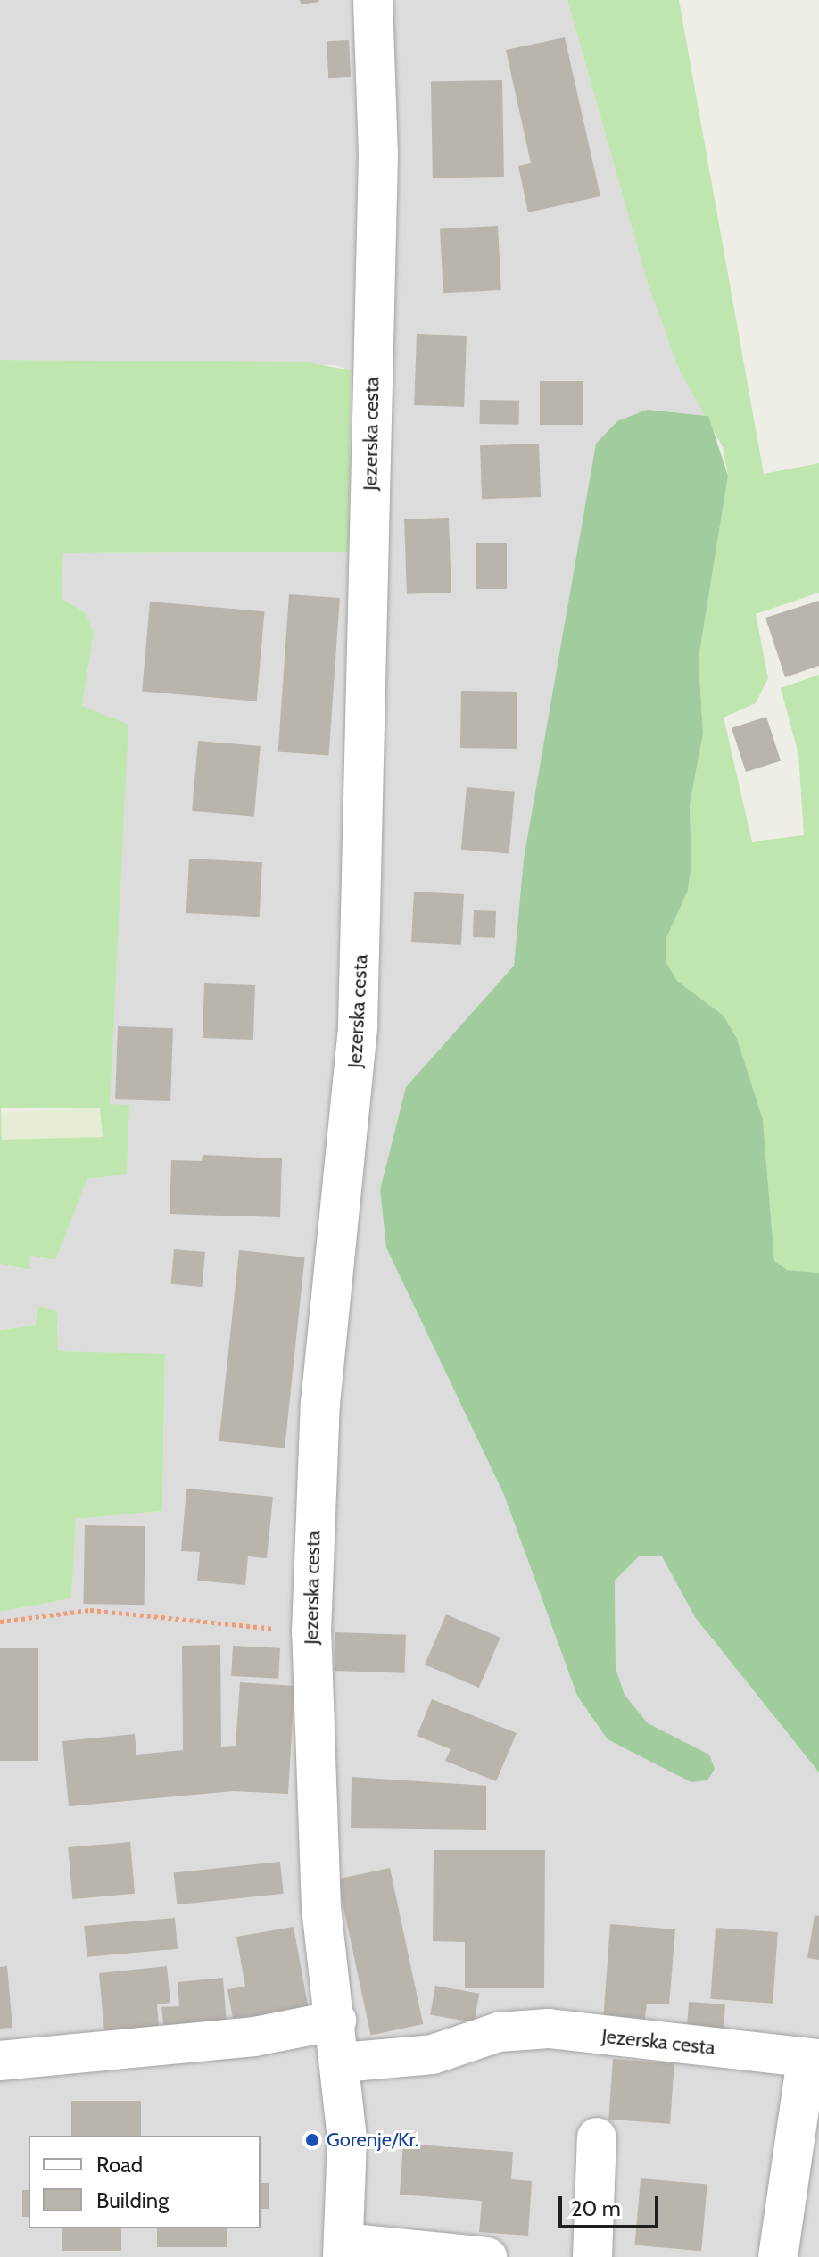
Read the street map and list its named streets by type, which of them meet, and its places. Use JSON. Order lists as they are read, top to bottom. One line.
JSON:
{"streets":{"street":["Jezerska cesta"]},"places":["Gorenje/Kr."],"legend":["Road","Building"],"scale_bar":"20 m"}
